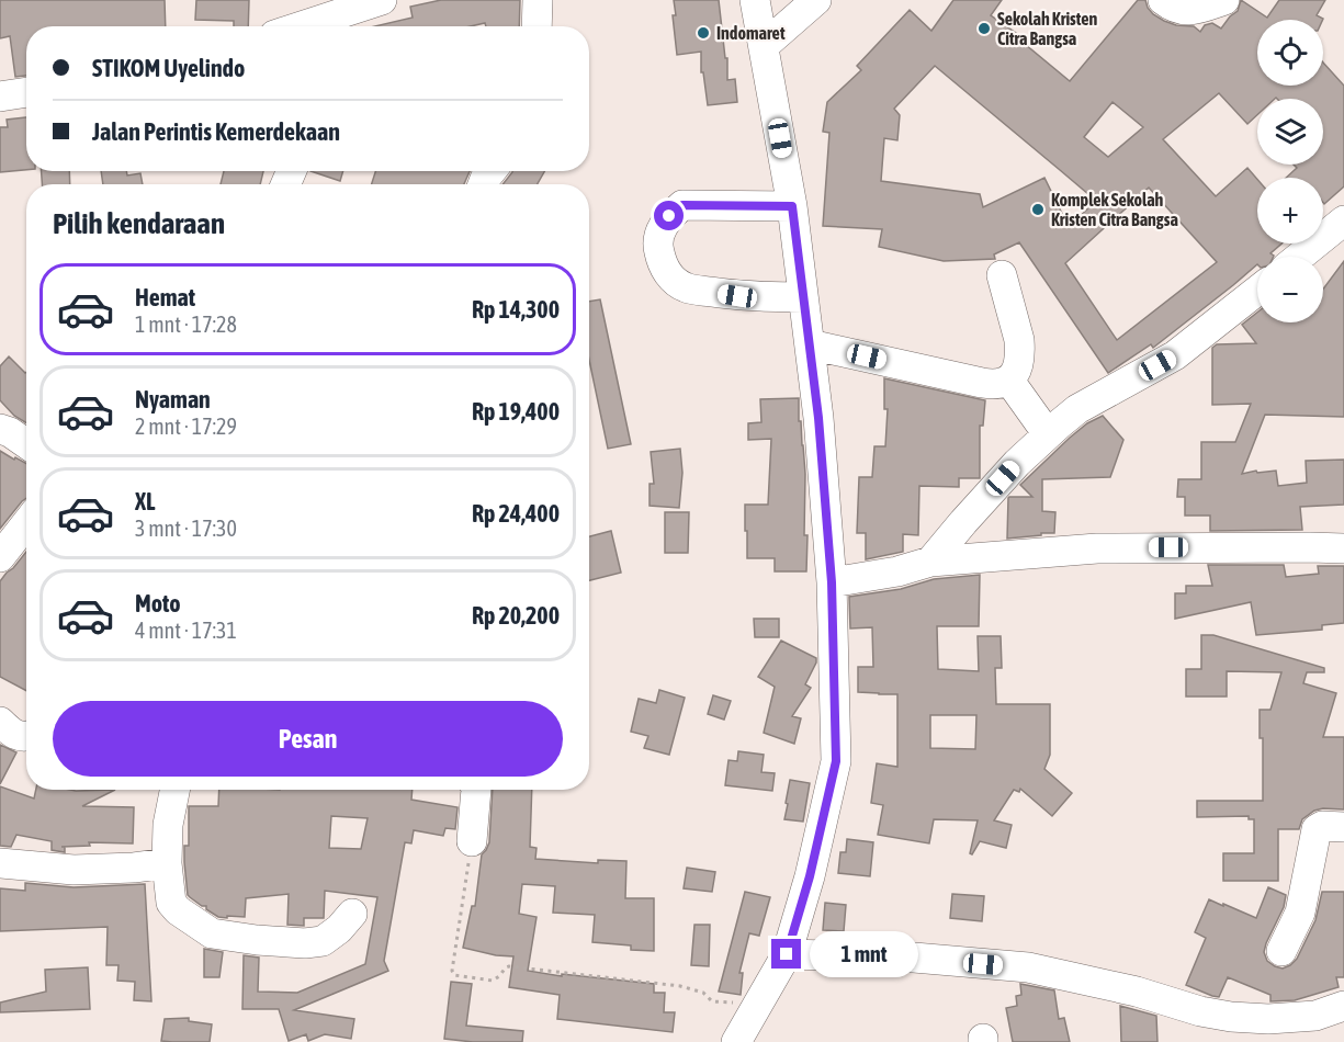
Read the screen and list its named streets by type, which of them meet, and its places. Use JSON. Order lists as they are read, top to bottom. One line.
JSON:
{"places":["Sekolah Kristen Citra Bangsa","Indomaret","Komplek Sekolah Kristen Citra Bangsa"],"page":{"map_buttons":["+","−"],"banner":["STIKOM Uyelindo","Jalan Perintis Kemerdekaan"],"heading":"Pilih kendaraan","list":[{"name":"Hemat","note":"1 mnt · 17:28","value":"Rp 14,300"},{"name":"Nyaman","note":"2 mnt · 17:29","value":"Rp 19,400"},{"name":"XL","note":"3 mnt · 17:30","value":"Rp 24,400"},{"name":"Moto","note":"4 mnt · 17:31","value":"Rp 20,200"}],"buttons":"Pesan","bubble":"1 mnt"}}
